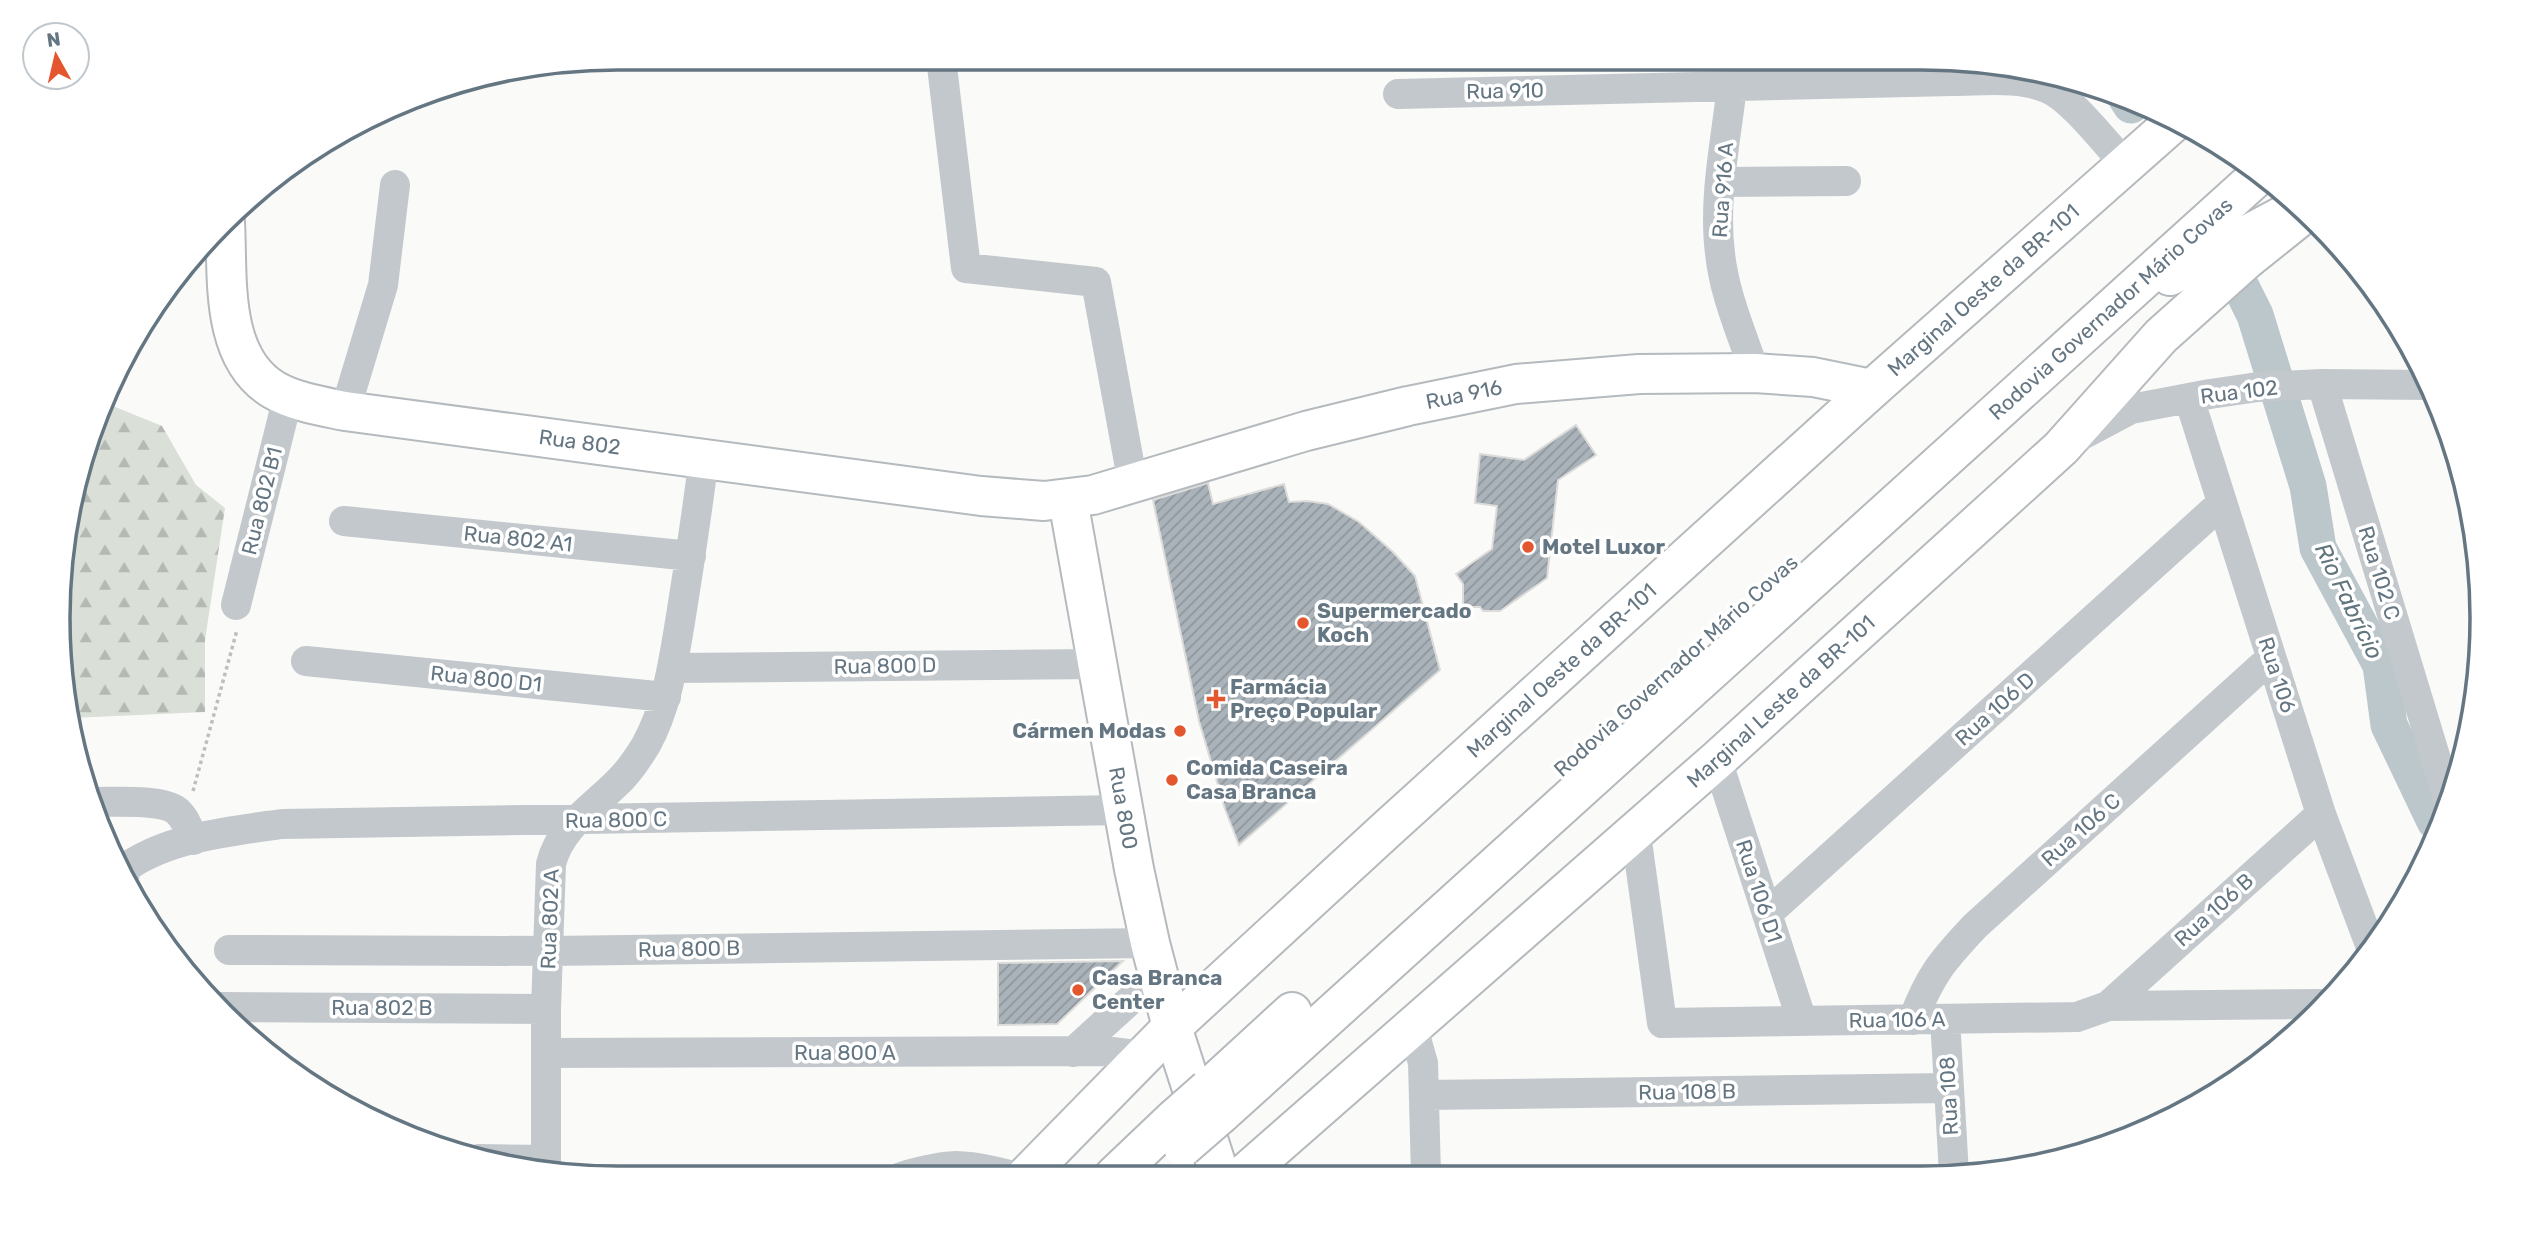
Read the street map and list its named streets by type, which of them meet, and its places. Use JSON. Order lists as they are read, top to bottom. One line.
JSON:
{"streets":{"main road":["Marginal Oeste da BR-101","Rodovia Governador Mário Covas","Rua 916","Rua 802","Marginal Leste da BR-101","Rua 800"],"street":["Rua 910","Rua 916 A","Rua 102","Rua 802 B1","Rua 802 A1","Rua 102 C","Rua 800 D","Rua 106","Rua 800 D1","Rua 106 D","Rua 800 C","Rua 106 C","Rua 106 D1","Rua 106 B","Rua 802 A","Rua 800 B","Rua 802 B","Rua 106 A","Rua 800 A","Rua 108 B","Rua 108"]},"crossings":[["Rua 910","Rua 916 A"],["Rua 910","Marginal Oeste da BR-101"],["Rua 916 A","Rua 916"],["Marginal Oeste da BR-101","Rua 916"],["Marginal Oeste da BR-101","Rua 800"],["Marginal Oeste da BR-101","Rua 800 A"],["Rodovia Governador Mário Covas","Rua 800"],["Rua 102","Rua 102 C"],["Rua 102","Rua 106"],["Rua 102","Marginal Leste da BR-101"],["Rua 916","Rua 802"],["Rua 916","Rua 800"],["Rua 802","Rua 802 B1"],["Rua 802","Rua 800"],["Rua 802","Rua 802 A"],["Rua 802 A1","Rua 802 A"],["Rua 800 D","Rua 800"],["Rua 800 D","Rua 802 A"],["Rua 106","Rua 106 D"],["Rua 106","Rua 106 C"],["Rua 106","Rua 106 B"],["Rua 800 D1","Rua 802 A"],["Marginal Leste da BR-101","Rua 106 D1"],["Marginal Leste da BR-101","Rua 106 A"],["Rua 106 D","Rua 106 D1"],["Rua 800","Rua 800 C"],["Rua 800","Rua 800 B"],["Rua 800 C","Rua 802 A"],["Rua 106 C","Rua 106 A"],["Rua 106 D1","Rua 106 A"],["Rua 106 B","Rua 106 A"],["Rua 802 A","Rua 800 B"],["Rua 802 A","Rua 802 B"],["Rua 802 A","Rua 800 A"],["Rua 106 A","Rua 108"],["Rua 108 B","Rua 108"]],"water":["Rio Fabrício"],"places":{"other":["Motel Luxor","Supermercado Koch","Cármen Modas","Comida Caseira Casa Branca","Casa Branca Center"],"health":["Farmácia Preço Popular"]},"north":"top"}
